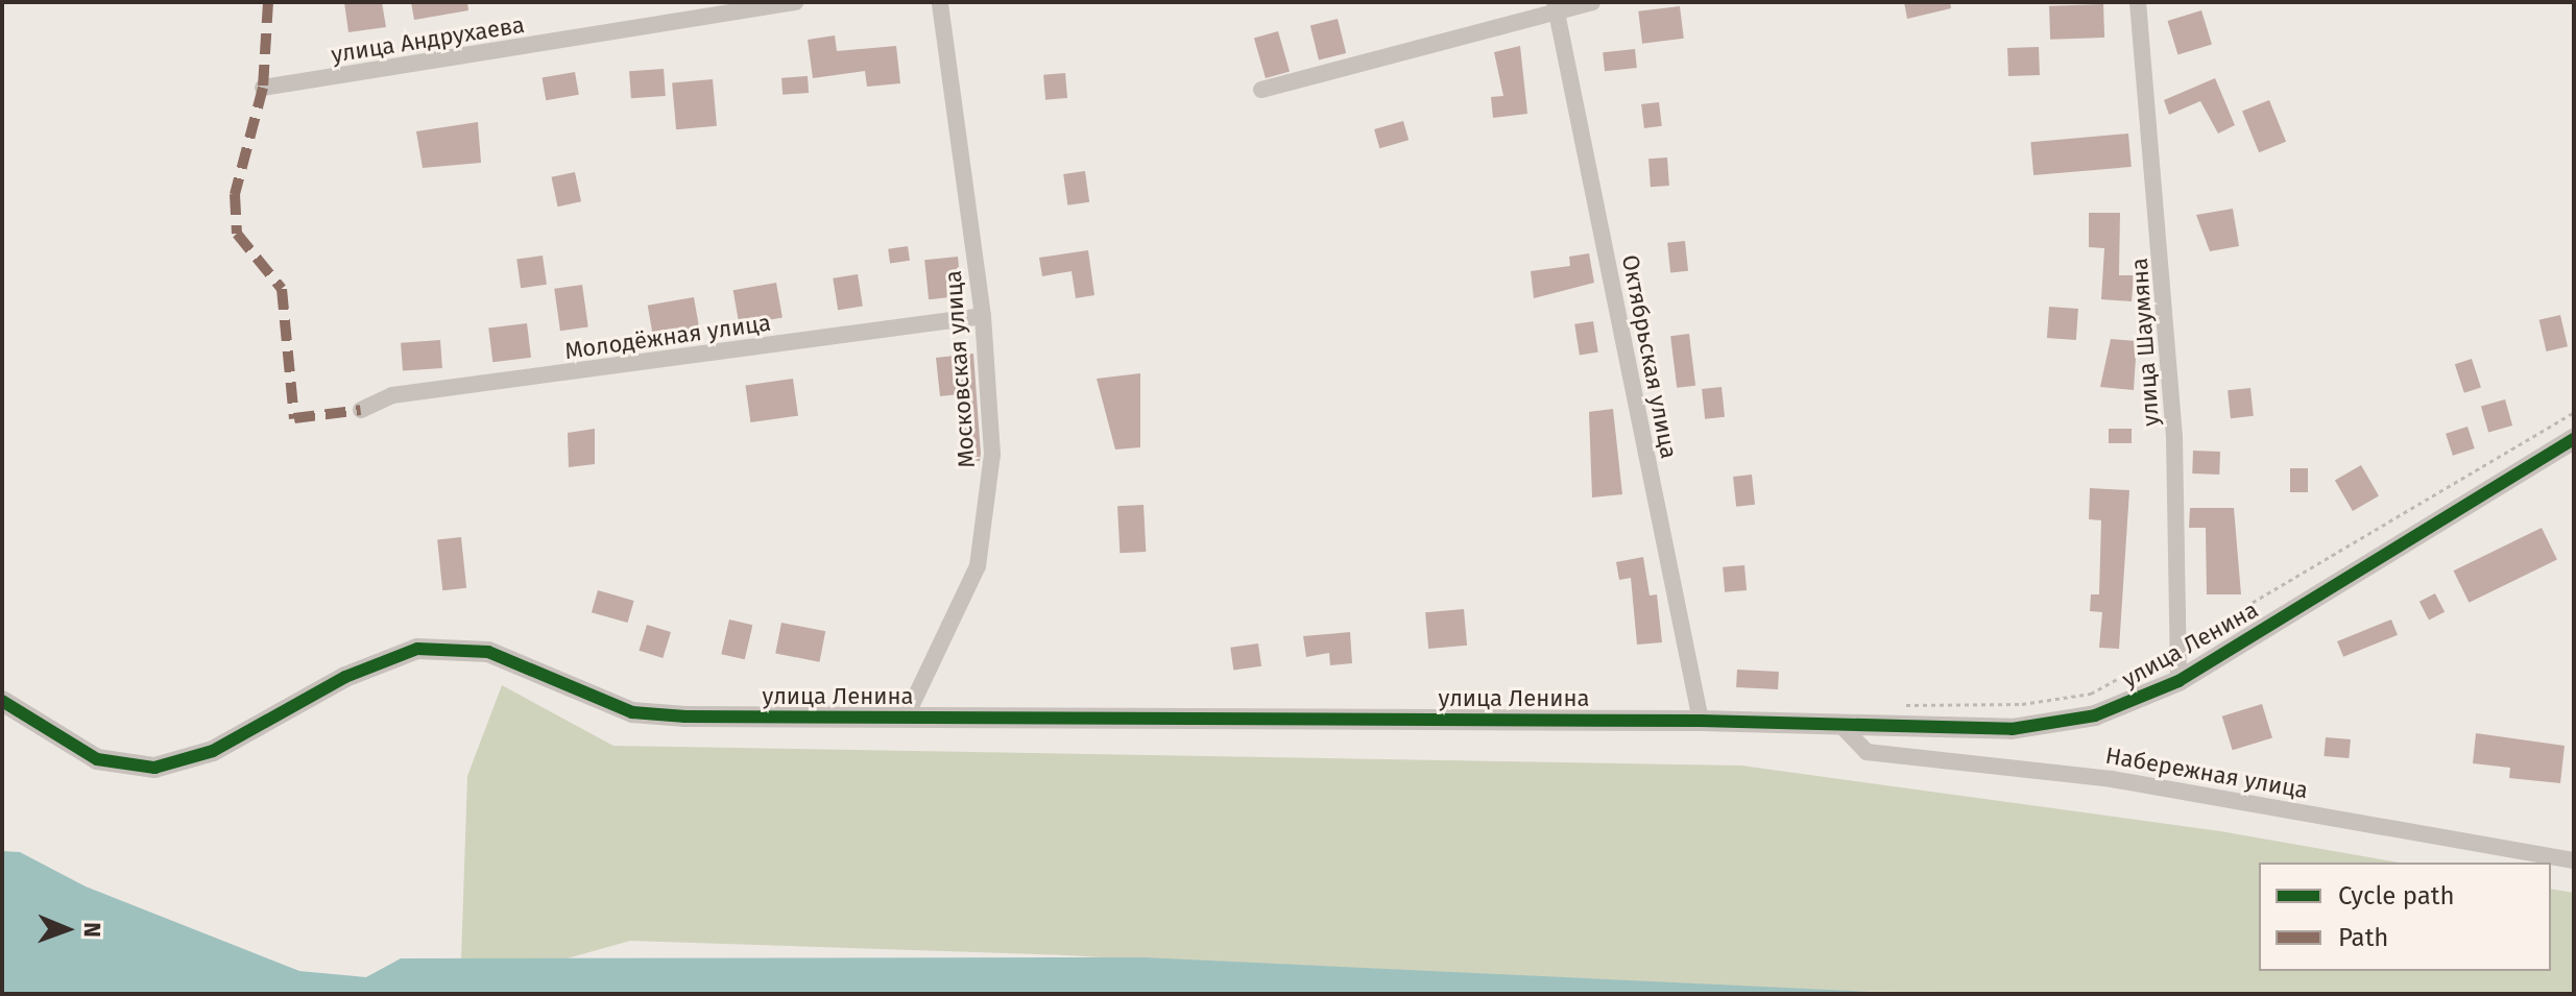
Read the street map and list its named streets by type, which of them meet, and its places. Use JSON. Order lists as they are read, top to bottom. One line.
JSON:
{"streets":{"street":["улица Андрухаева","Молодёжная улица","улица Шаумяна","Октябрьская улица","Московская улица","улица Ленина","Набережная улица"]},"crossings":[["Молодёжная улица","Московская улица"],["улица Шаумяна","улица Ленина"],["Октябрьская улица","улица Ленина"],["Московская улица","улица Ленина"],["улица Ленина","Набережная улица"]],"legend":["Cycle path","Path"],"north":"right"}
